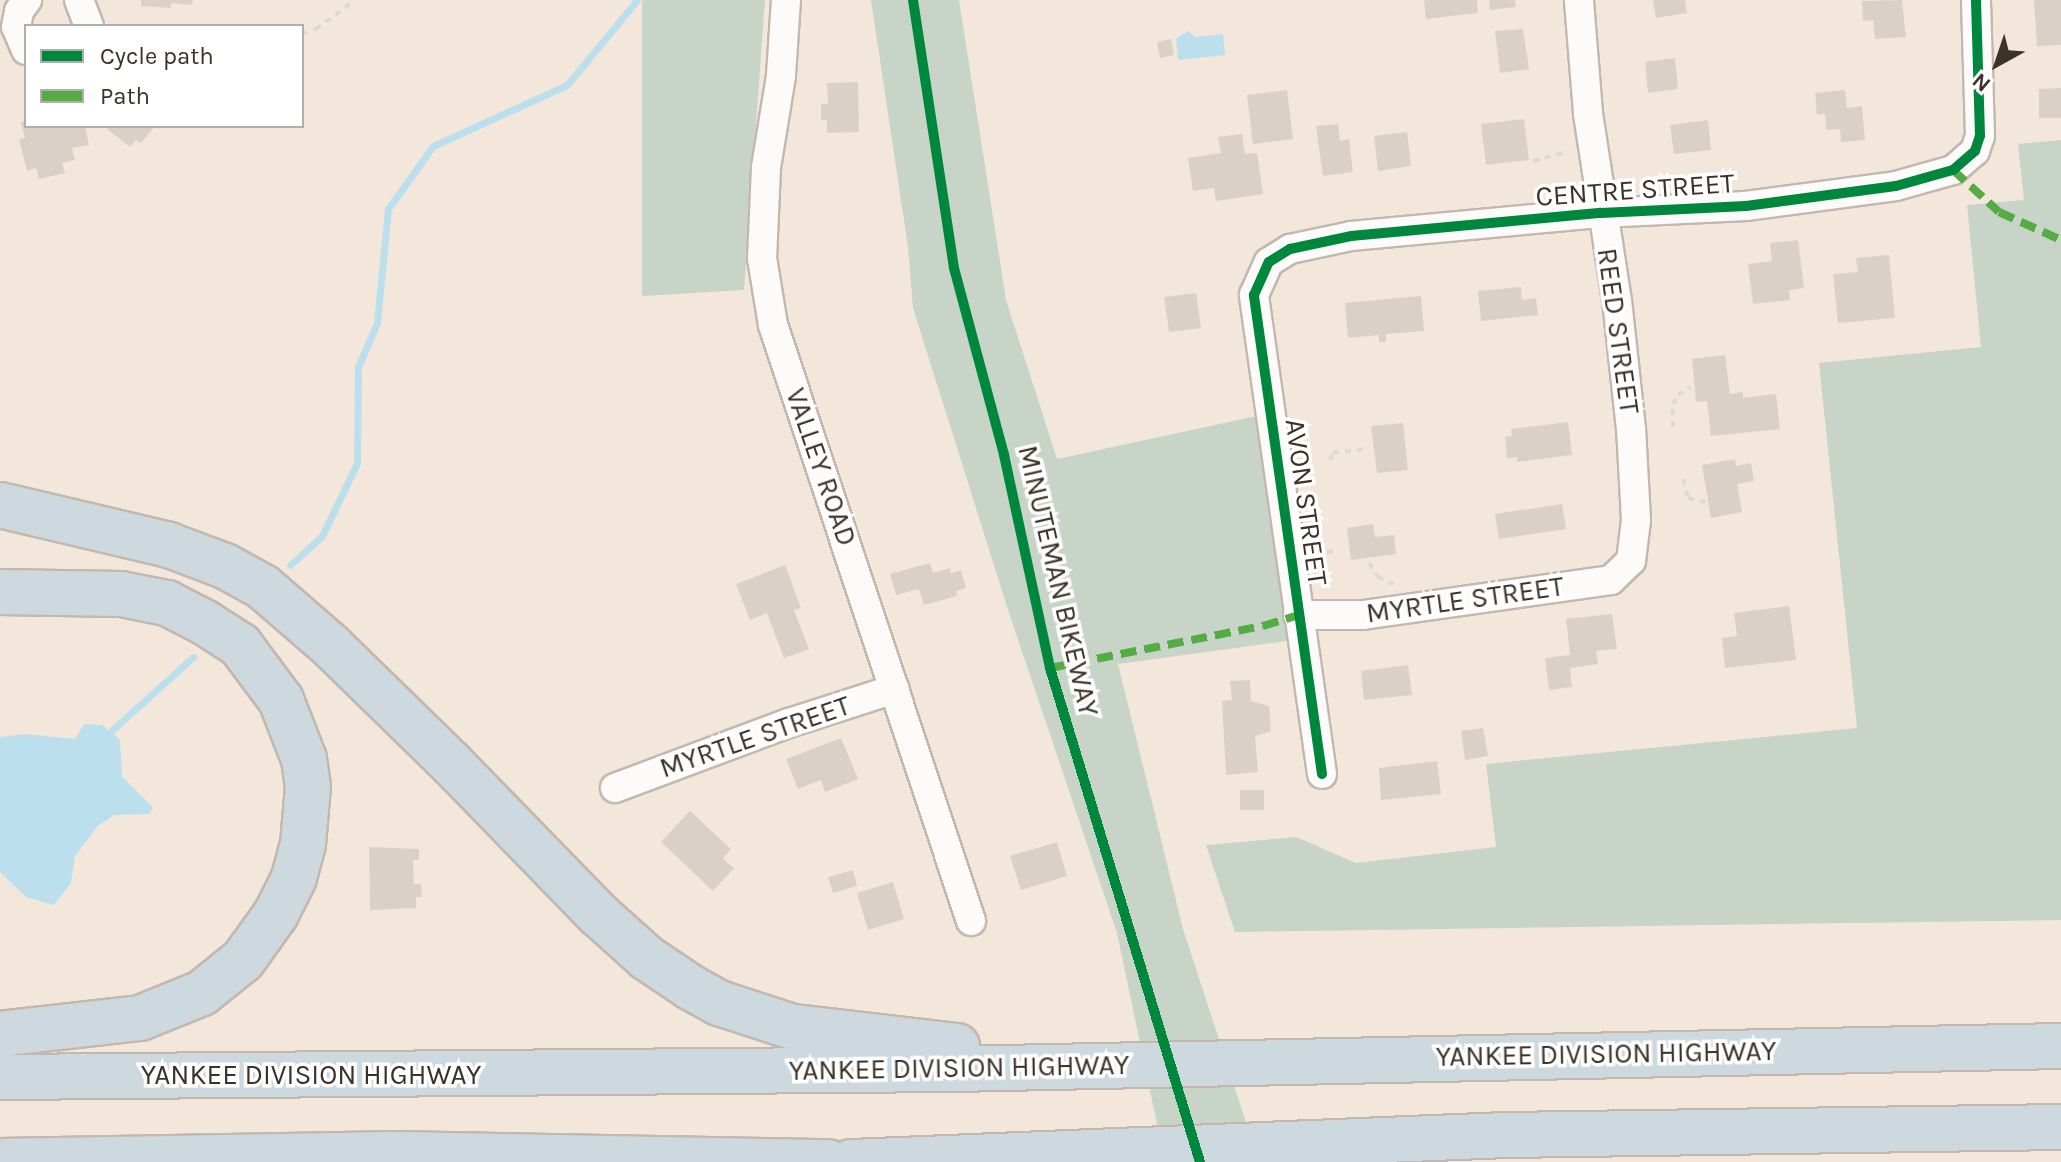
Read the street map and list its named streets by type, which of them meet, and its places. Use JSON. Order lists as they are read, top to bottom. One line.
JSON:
{"streets":{"highway":["YANKEE DIVISION HIGHWAY"],"street":["CENTRE STREET","REED STREET","VALLEY ROAD","AVON STREET","MYRTLE STREET"],"cycle path":["MINUTEMAN BIKEWAY"]},"crossings":[["CENTRE STREET","REED STREET"],["CENTRE STREET","AVON STREET"],["REED STREET","MYRTLE STREET"],["VALLEY ROAD","MYRTLE STREET"],["AVON STREET","MYRTLE STREET"]],"legend":["Cycle path","Path"],"north":"bottom left"}
